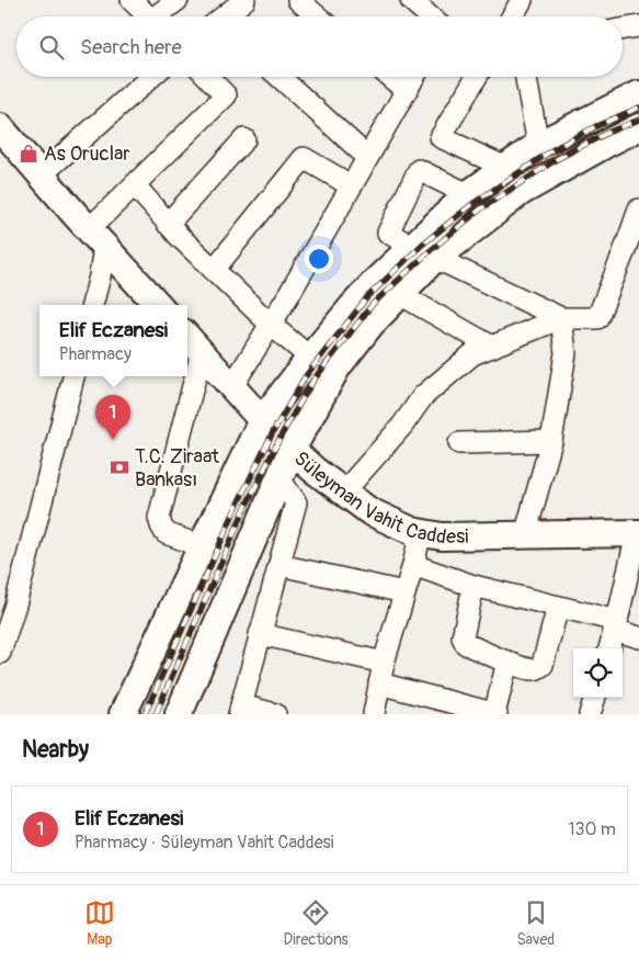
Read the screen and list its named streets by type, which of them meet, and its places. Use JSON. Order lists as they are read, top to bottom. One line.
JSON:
{"streets":{"main road":["Süleyman Vahit Caddesi"]},"places":{"shop":["As Oruclar"],"bank":["T.C. Ziraat Bankası"]},"page":{"search":"Search here","popup":["Elif Eczanesi","Pharmacy"],"pins":"1","heading":"Nearby","list":[{"mark":"1","name":"Elif Eczanesi","note":"Pharmacy · Süleyman Vahit Caddesi","value":"130 m"}],"nav":["Map","Directions","Saved"]}}
